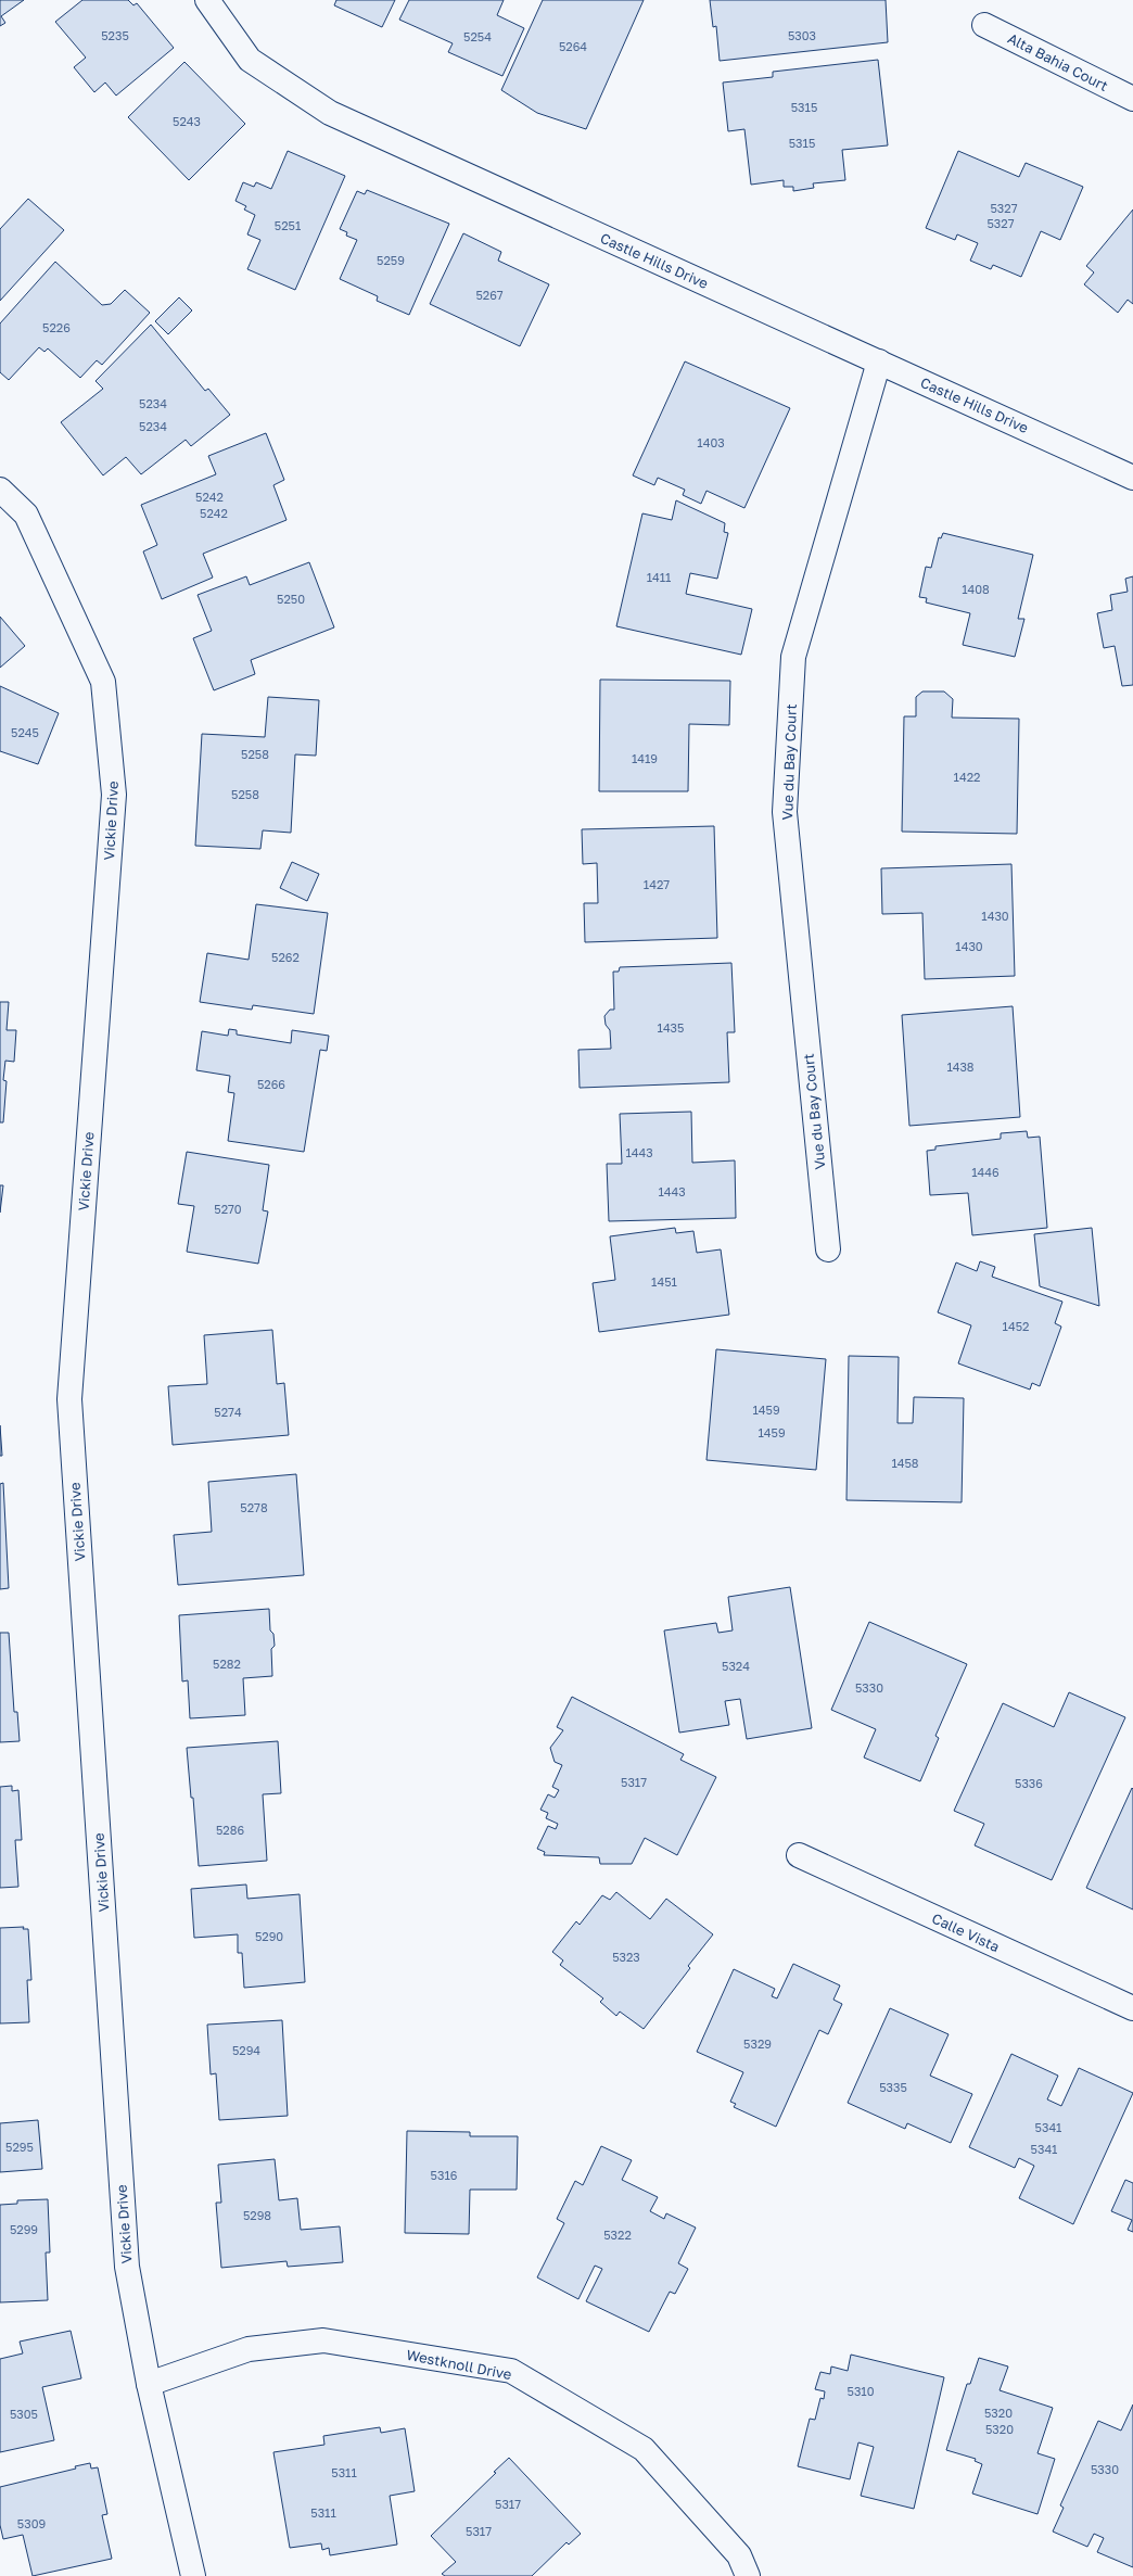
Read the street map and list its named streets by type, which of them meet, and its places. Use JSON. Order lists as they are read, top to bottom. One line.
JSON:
{"streets":{"street":["Alta Bahia Court","Castle Hills Drive","Vue du Bay Court","Vickie Drive","Calle Vista","Westknoll Drive"]},"crossings":[["Castle Hills Drive","Vue du Bay Court"],["Vickie Drive","Westknoll Drive"]],"house_numbers":["5235","5303","5254","5264","5315","5243","5315","5327","5327","5251","5259","5267","5226","5234","5234","1403","5242","5242","1411","1408","5250","5245","5258","1419","1422","5258","1427","1430","1430","5262","1435","1438","5266","1443","1446","1443","5270","1451","1452","1459","5274","1459","1458","5278","5282","5324","5330","5317","5336","5286","5290","5323","5329","5294","5335","5341","5295","5341","5316","5298","5299","5322","5310","5320","5305","5320","5330","5311","5317","5311","5309","5317"]}
